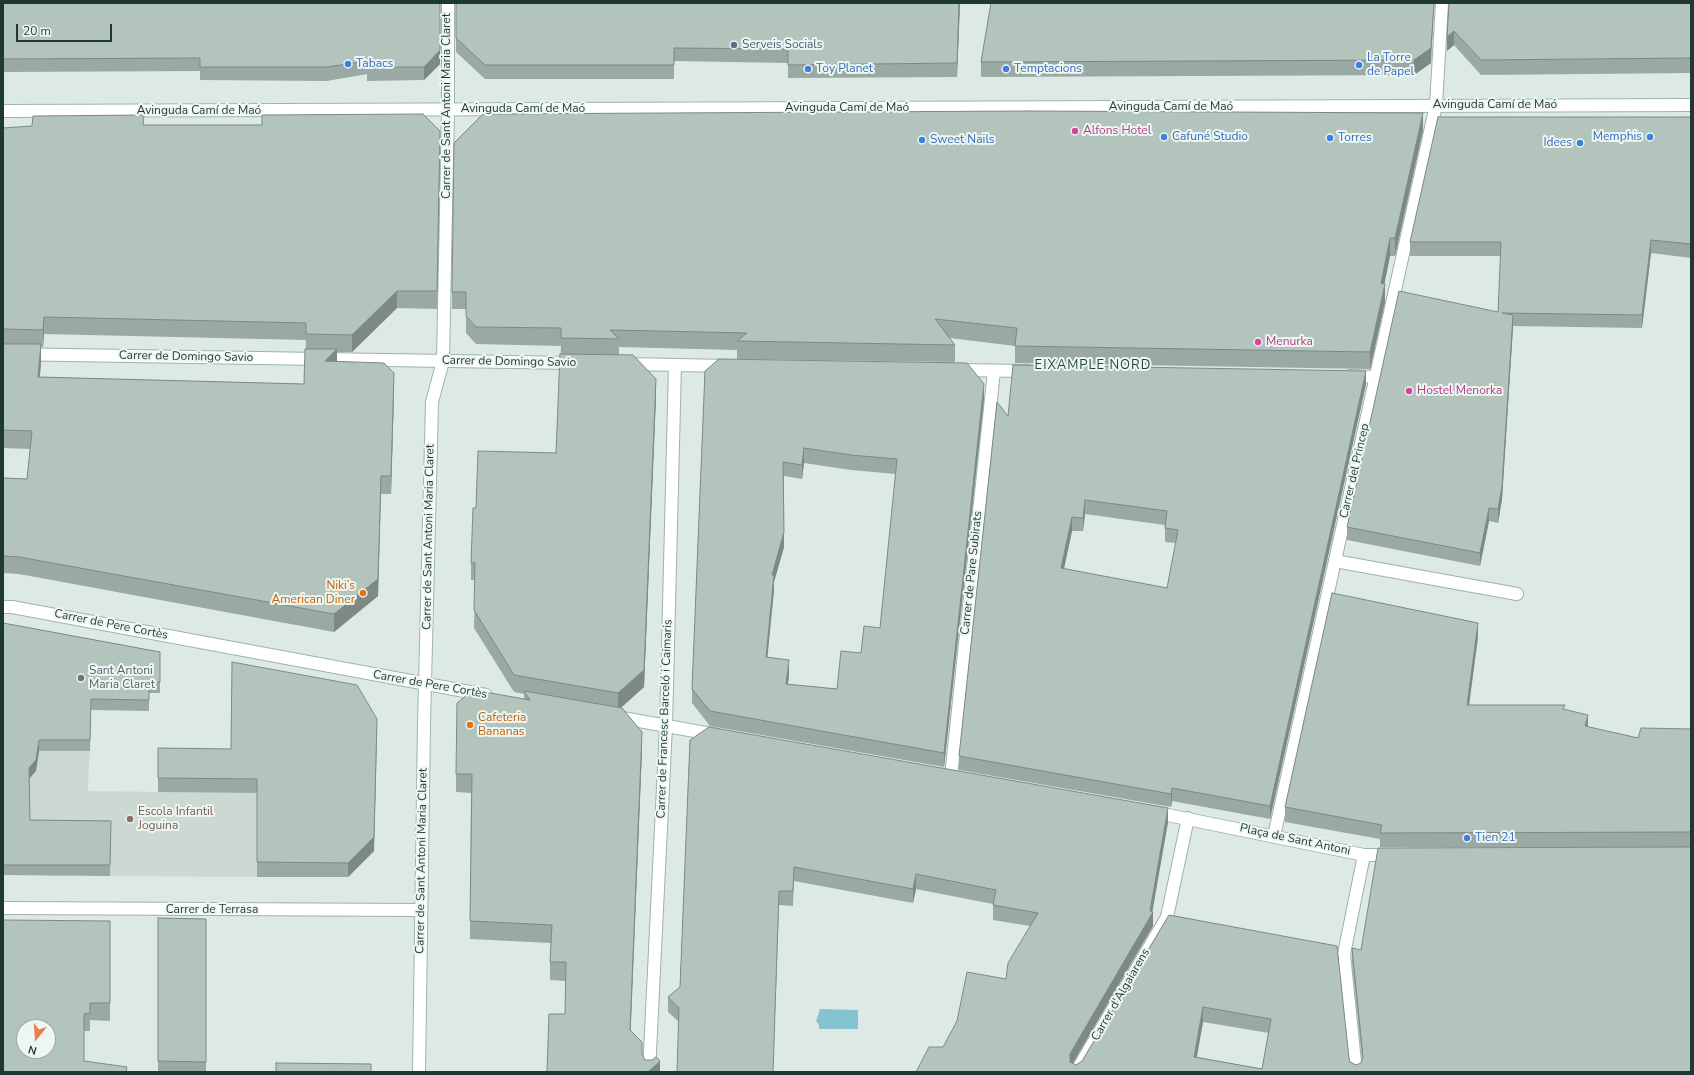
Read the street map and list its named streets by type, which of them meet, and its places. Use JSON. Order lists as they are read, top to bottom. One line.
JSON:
{"streets":{"street":["Avinguda Camí de Maó","Carrer de Sant Antoni Maria Claret","Carrer de Domingo Savio","Carrer del Princep","Carrer de Pare Subirats","Carrer de Pere Cortès","Carrer de Francesc Barceló i Caimaris","Plaça de Sant Antoni","Carrer de Terrasa","Carrer d'Algaiarens"]},"crossings":[["Avinguda Camí de Maó","Carrer de Sant Antoni Maria Claret"],["Avinguda Camí de Maó","Carrer del Princep"],["Carrer de Sant Antoni Maria Claret","Carrer de Domingo Savio"],["Carrer de Sant Antoni Maria Claret","Carrer de Pere Cortès"],["Carrer de Sant Antoni Maria Claret","Carrer de Terrasa"],["Carrer del Princep","Plaça de Sant Antoni"]],"districts":["EIXAMPLE NORD"],"places":["Serveis Socials","Tabacs","La Torre de Papel","Toy Planet","Temptacions","Alfons Hotel","Cafuné Studio","Memphis","Torres","Sweet Nails","Idees","Menurka","Hostel Menorka","Niki’s American Diner","Sant Antoni Maria Claret","Cafeteria Bananas","Escola Infantil Joguina","Tien 21"],"scale_bar":"20 m","north":"bottom"}
